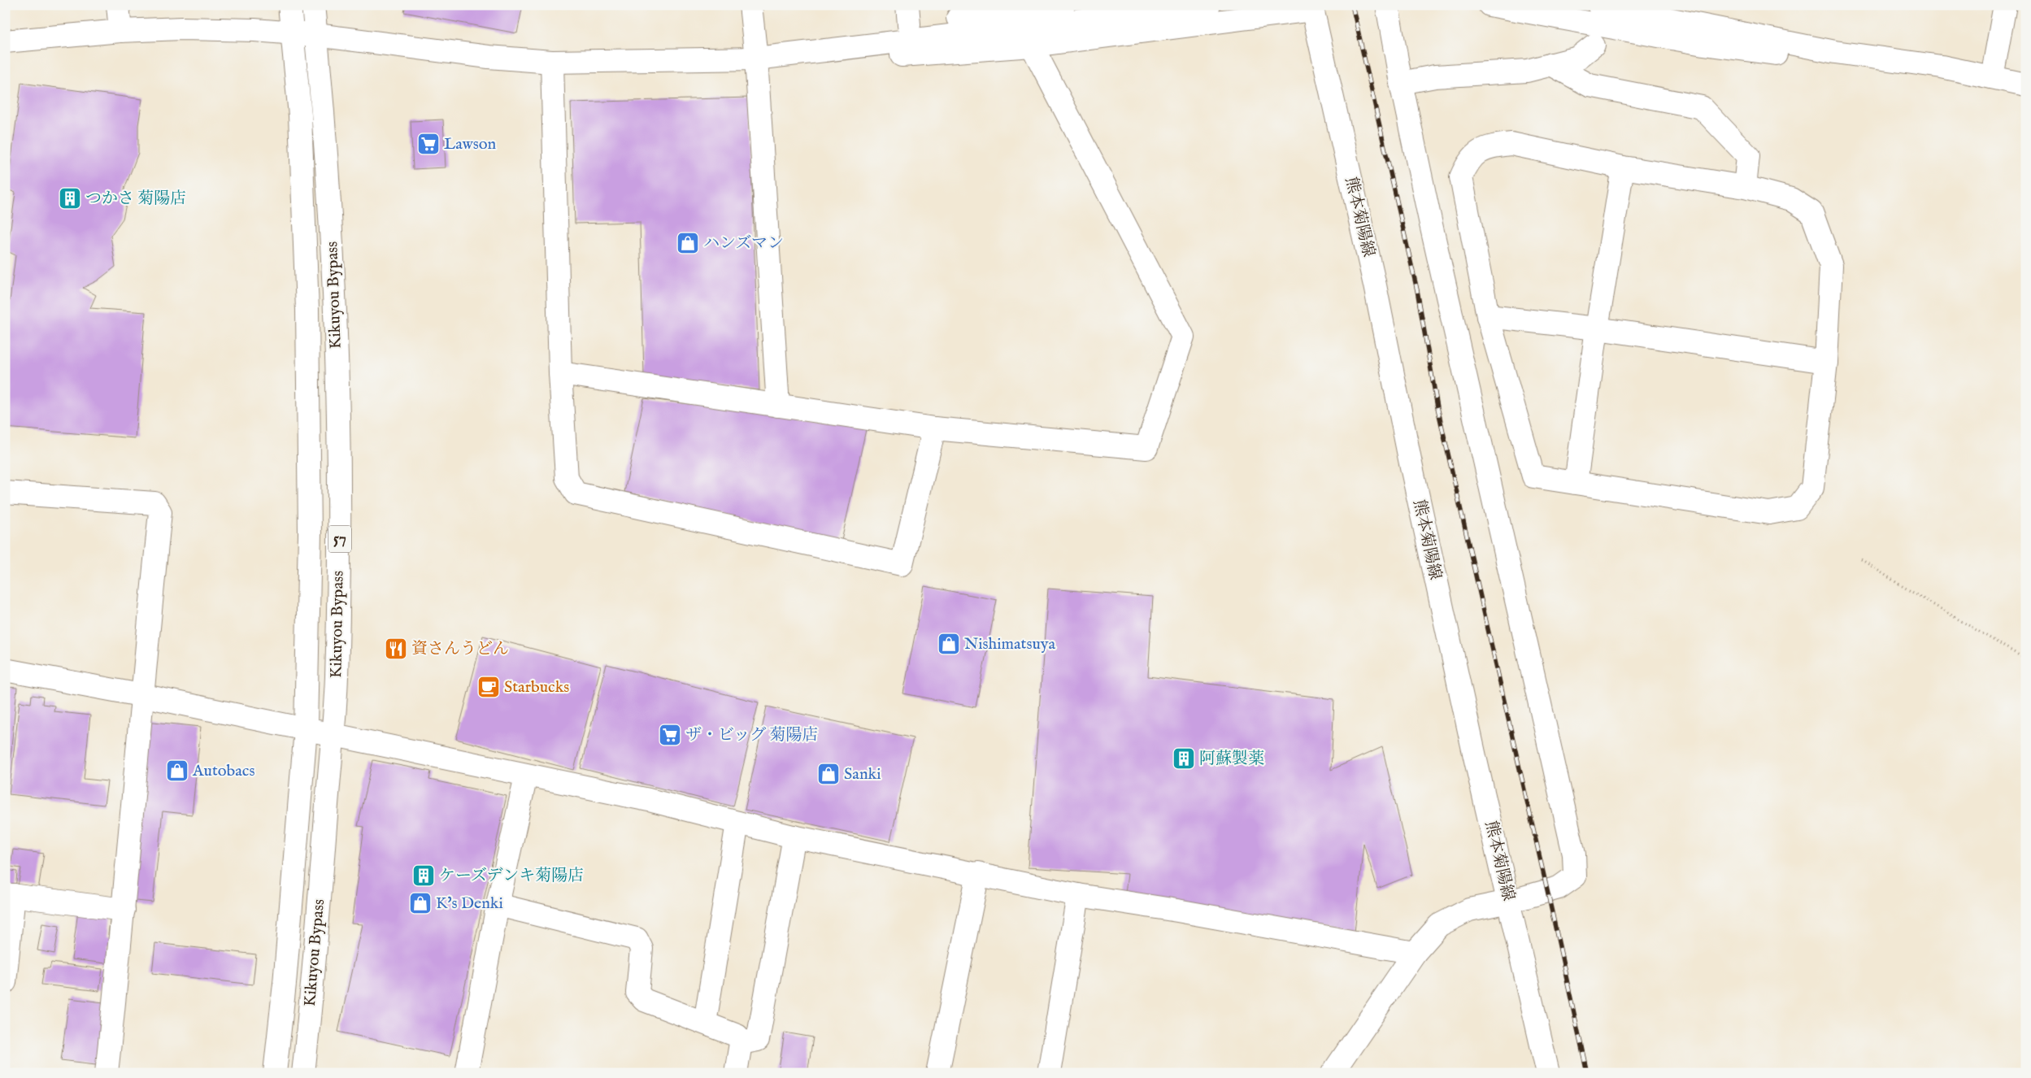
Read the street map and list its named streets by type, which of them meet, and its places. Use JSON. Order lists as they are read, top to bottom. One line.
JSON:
{"streets":{"main road":["熊本菊陽線","Kikuyou Bypass","57"]},"places":{"supermarket":["Lawson","ザ・ビッグ 菊陽店"],"building":["つかさ 菊陽店","阿蘇製薬","ケーズデンキ菊陽店"],"shop":["ハンズマン","Nishimatsuya","Autobacs","Sanki","K's Denki"],"restaurant":["資さんうどん"],"cafe":["Starbucks"]}}
